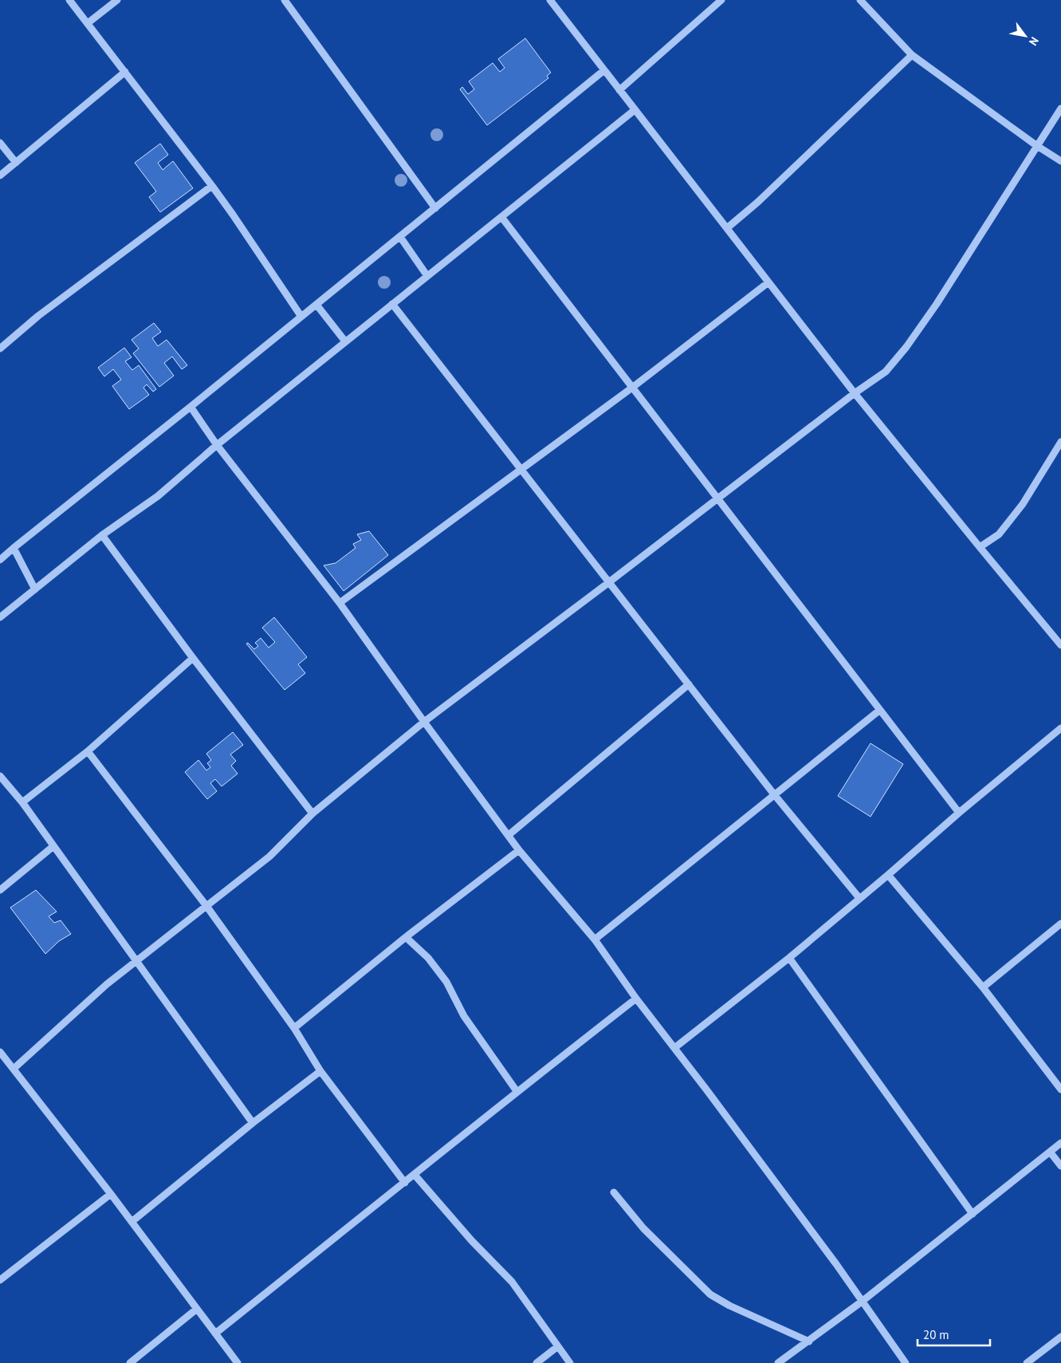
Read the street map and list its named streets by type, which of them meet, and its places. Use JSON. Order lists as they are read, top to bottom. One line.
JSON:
{"scale_bar":"20 m","north":"bottom right"}
